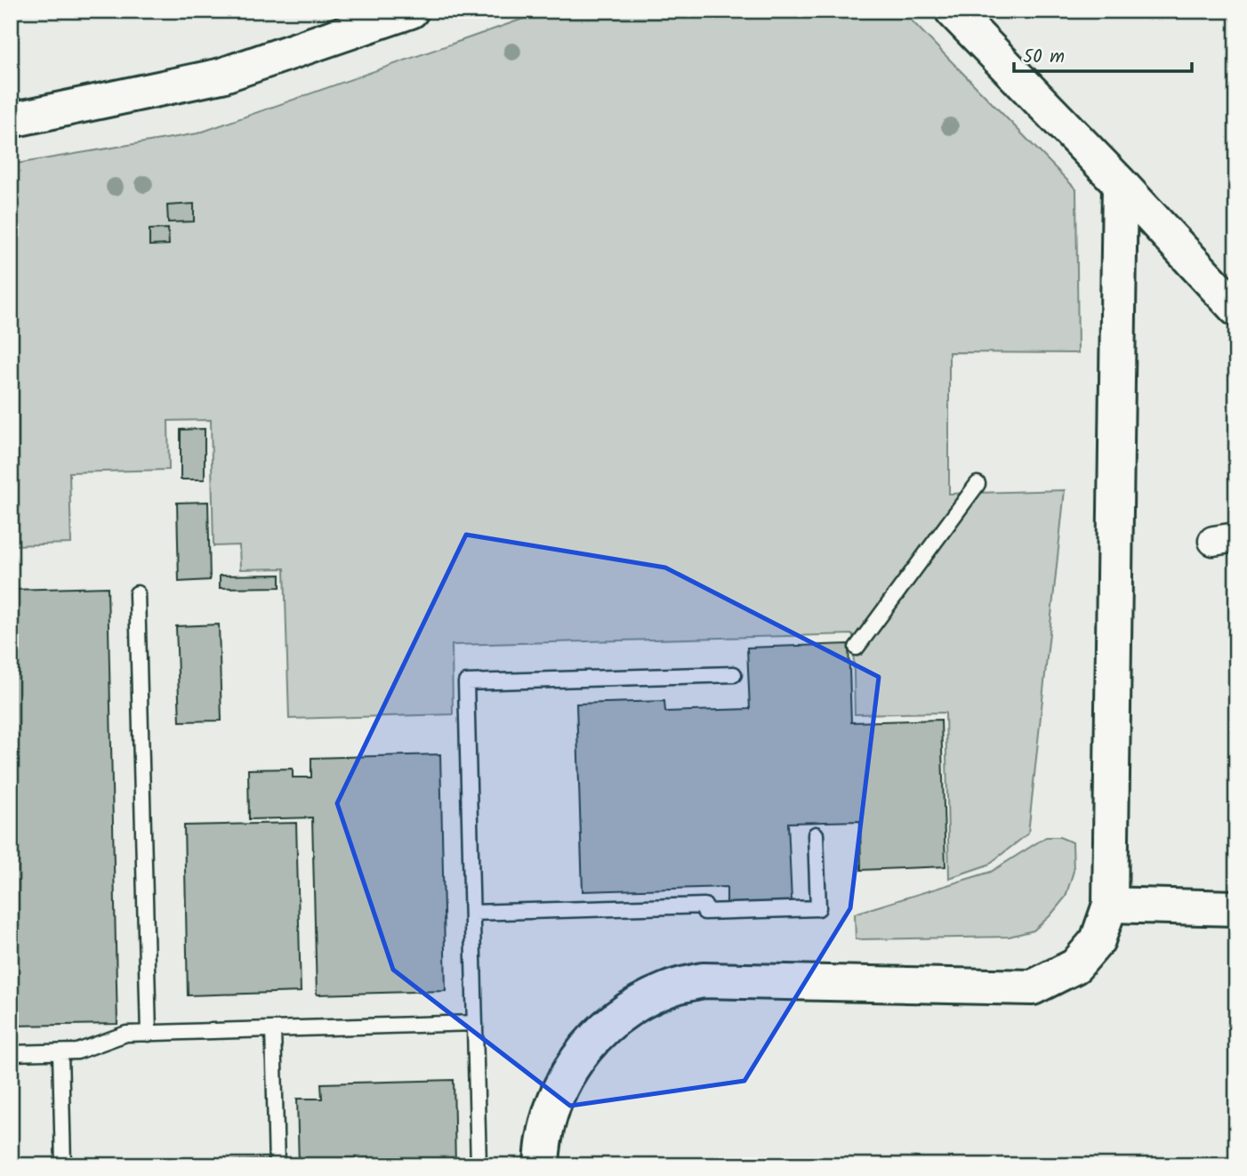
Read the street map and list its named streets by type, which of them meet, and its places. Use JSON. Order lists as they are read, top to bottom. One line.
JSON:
{"scale_bar":"50 m"}
